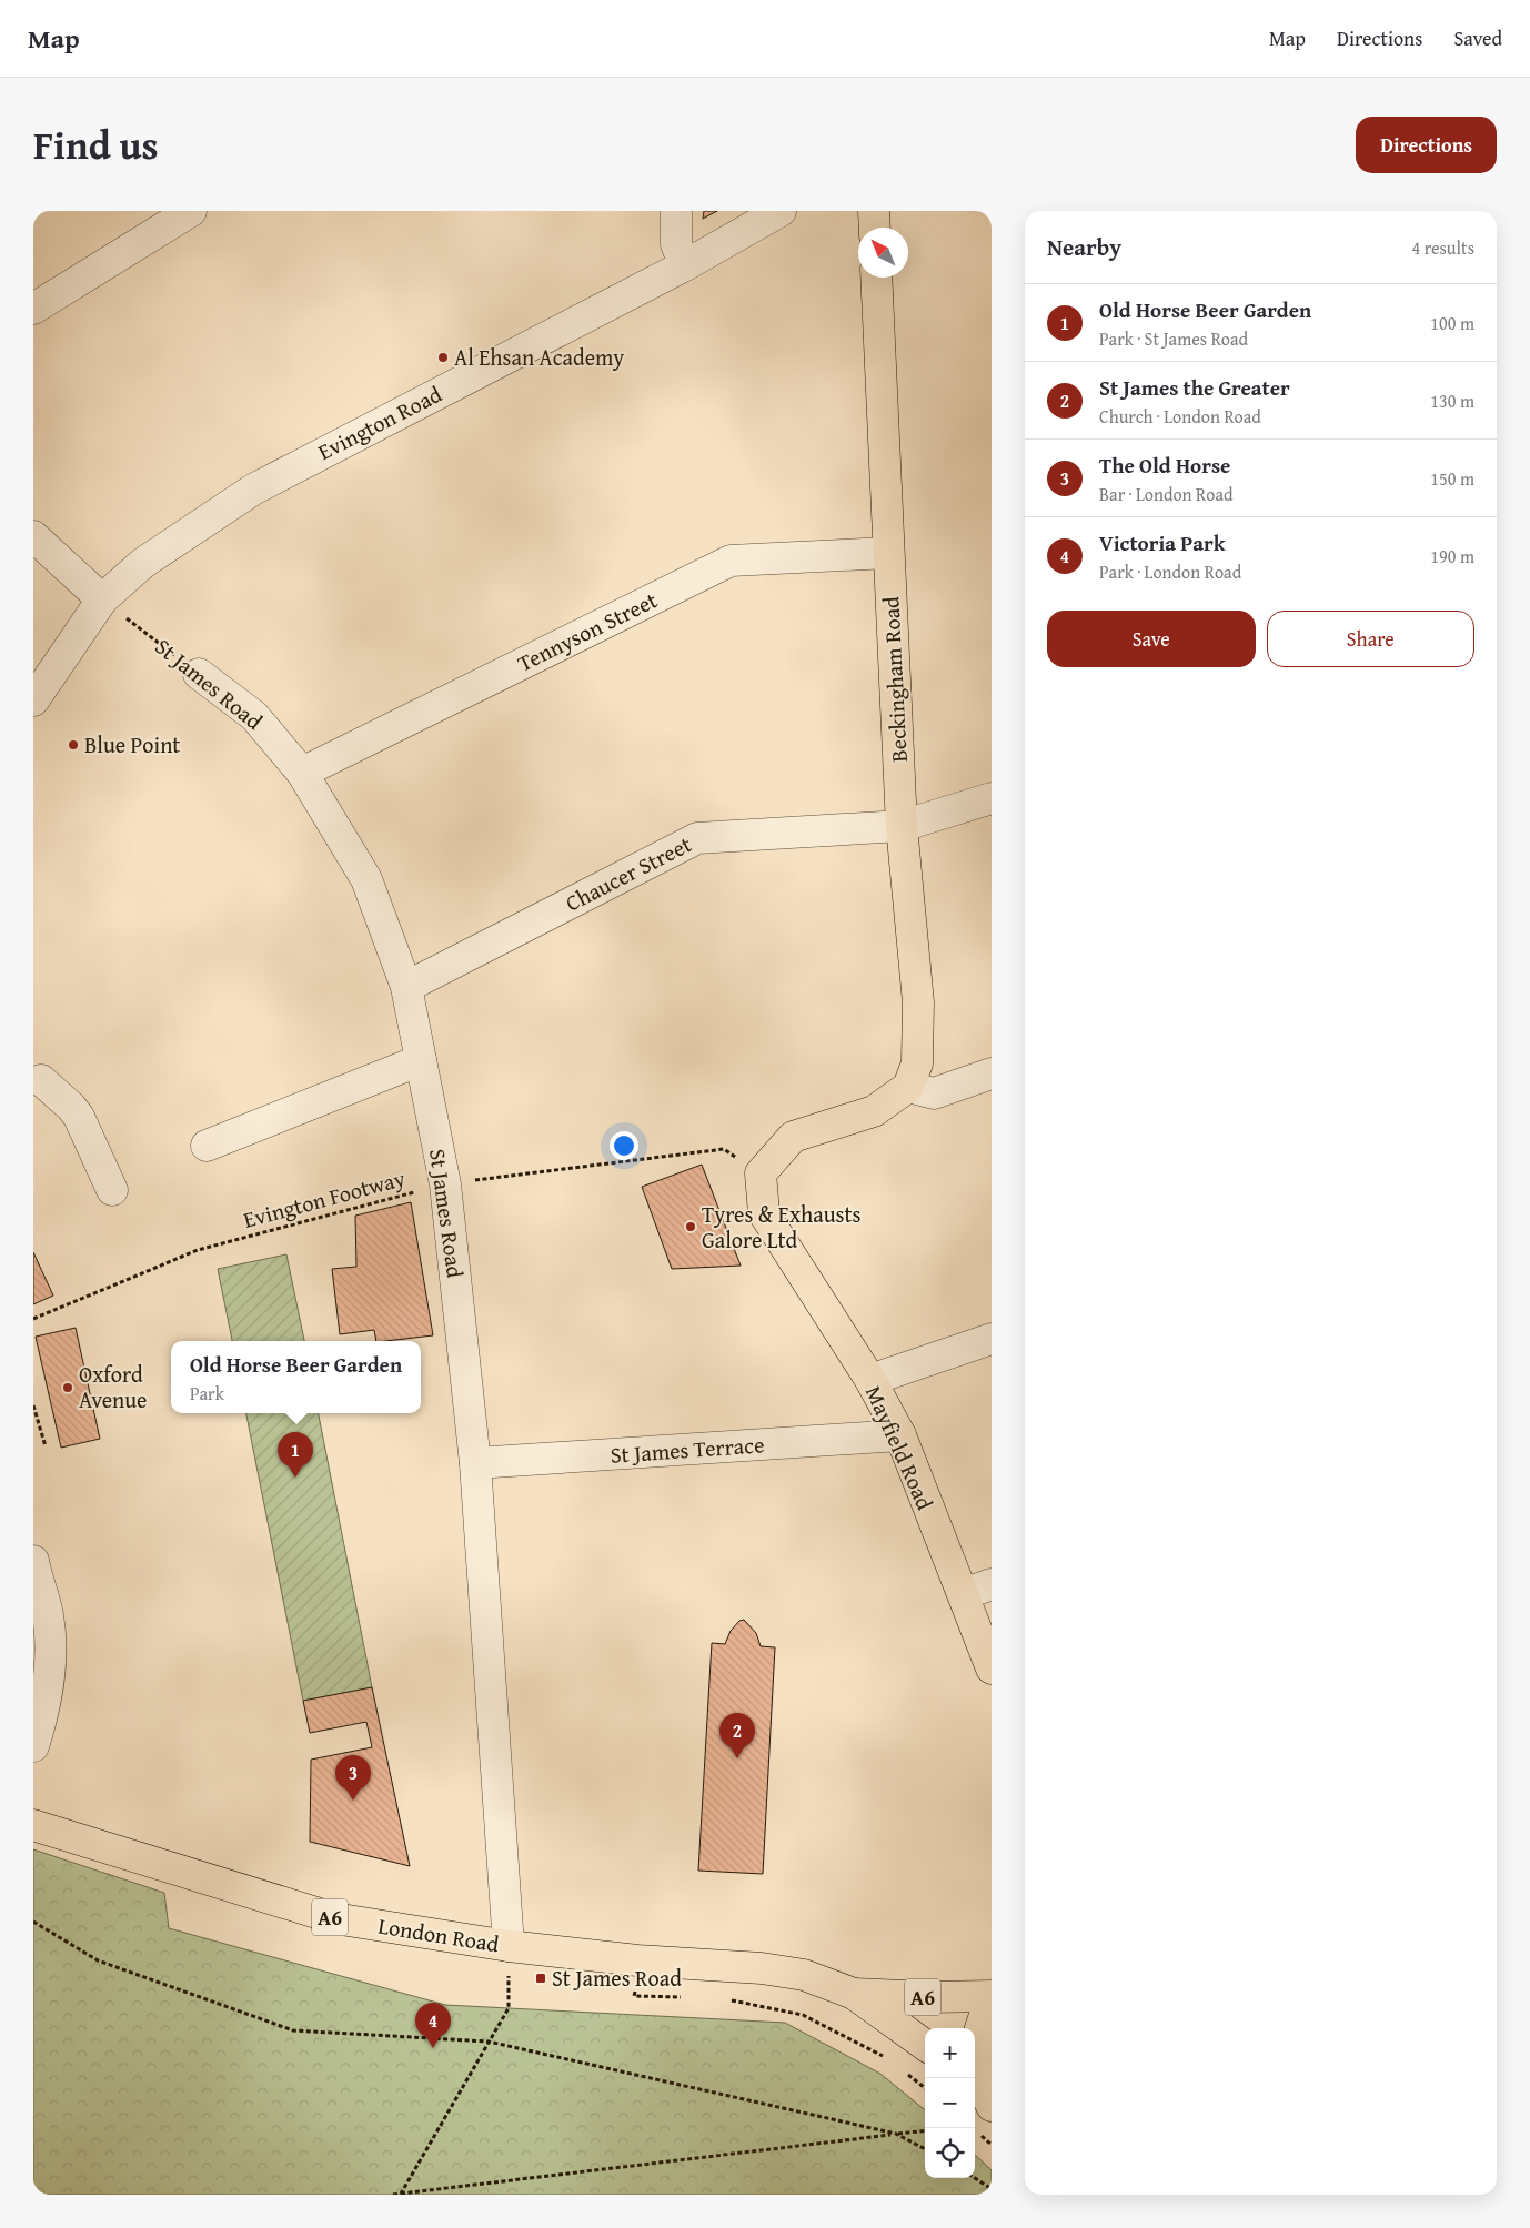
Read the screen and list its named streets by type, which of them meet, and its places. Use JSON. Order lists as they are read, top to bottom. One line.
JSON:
{"streets":{"main road":["Beckingham Road","Mayfield Road","A6","London Road"],"street":["Evington Road","Tennyson Street","St James Road","Chaucer Street","St James Terrace"],"path":["Evington Footway"]},"crossings":[["Evington Road","St James Road"],["Tennyson Street","Beckingham Road"],["Tennyson Street","St James Road"],["Beckingham Road","Chaucer Street"],["St James Road","Chaucer Street"],["St James Road","Evington Footway"],["St James Road","St James Terrace"],["St James Road","London Road"],["Evington Footway","Mayfield Road"],["Mayfield Road","St James Terrace"]],"places":{"other":["Al Ehsan Academy","Blue Point","Tyres & Exhausts Galore Ltd","Oxford Avenue"],"transit":["St James Road"]},"north":"top left","page":{"header":"Map","nav":["Map","Directions","Saved"],"title":"Find us","buttons":["Directions",["Save","Share"]],"heading":["Nearby","4 results"],"list":[{"mark":"1","name":"Old Horse Beer Garden","note":"Park · St James Road","value":"100 m"},{"mark":"2","name":"St James the Greater","note":"Church · London Road","value":"130 m"},{"mark":"3","name":"The Old Horse","note":"Bar · London Road","value":"150 m"},{"mark":"4","name":"Victoria Park","note":"Park · London Road","value":"190 m"}],"popup":["Old Horse Beer Garden","Park"],"pins":["1","2","3","4"],"map_buttons":["+","−"]}}
